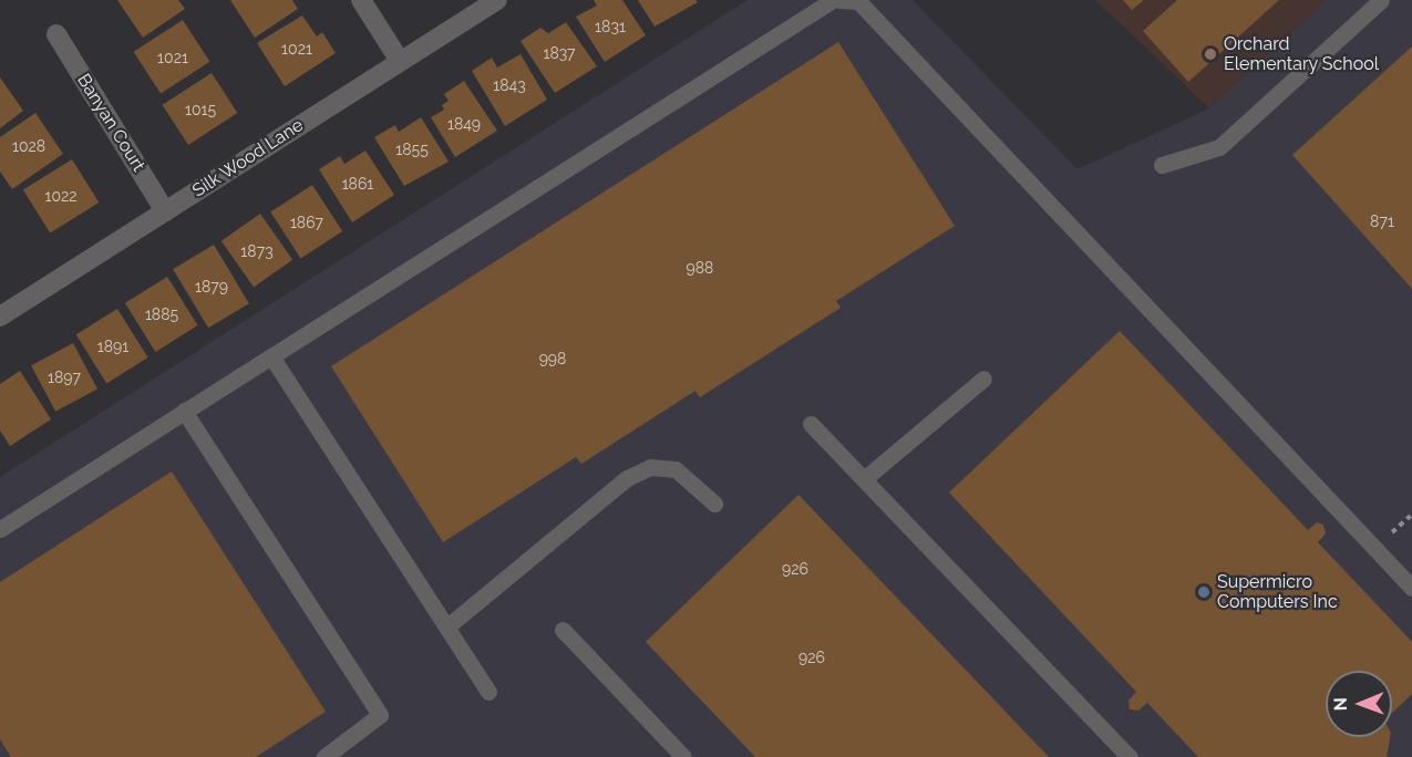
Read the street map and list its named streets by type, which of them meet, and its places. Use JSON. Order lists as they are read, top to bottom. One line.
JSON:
{"streets":{"street":["Banyan Court","Silk Wood Lane"]},"crossings":[["Banyan Court","Silk Wood Lane"]],"places":["Orchard Elementary School","Supermicro Computers Inc"],"house_numbers":["1831","1021","1837","1021","1843","1015","1849","1028","1855","1861","1022","871","1867","1873","988","1879","1885","1891","998","1897","926","926"],"north":"left"}
